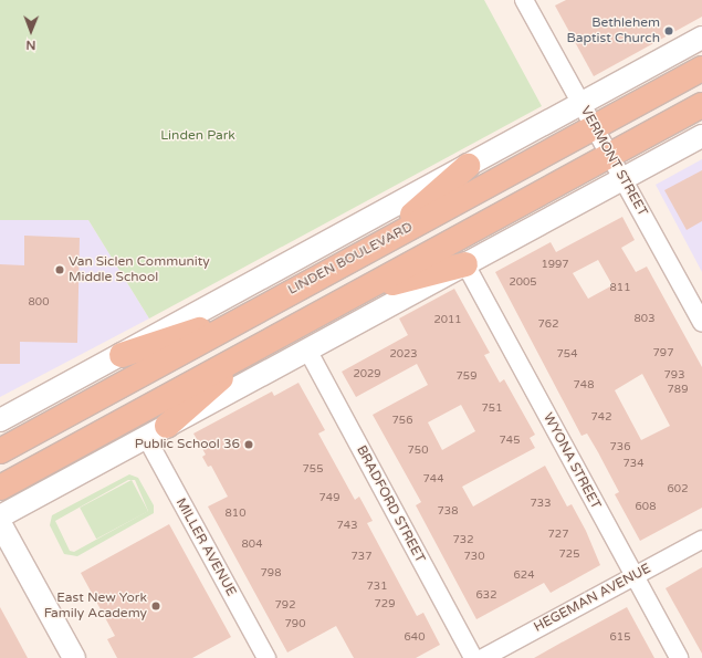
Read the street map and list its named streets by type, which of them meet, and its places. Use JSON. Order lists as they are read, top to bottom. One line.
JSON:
{"streets":{"highway":["LINDEN BOULEVARD"],"street":["VERMONT STREET","WYONA STREET","BRADFORD STREET","MILLER AVENUE","HEGEMAN AVENUE"]},"crossings":[["VERMONT STREET","LINDEN BOULEVARD"],["WYONA STREET","HEGEMAN AVENUE"]],"parks":["Linden Park"],"places":["Bethlehem Baptist Church","Van Siclen Community Middle School","Public School 36","East New York Family Academy"],"house_numbers":["1997","2005","811","800","803","2011","762","797","2023","754","2029","793","759","748","789","751","742","756","745","736","750","734","755","744","602","749","733","608","738","810","743","727","732","804","725","737","730","798","624","731","632","729","792","790","640","615"],"north":"bottom"}
